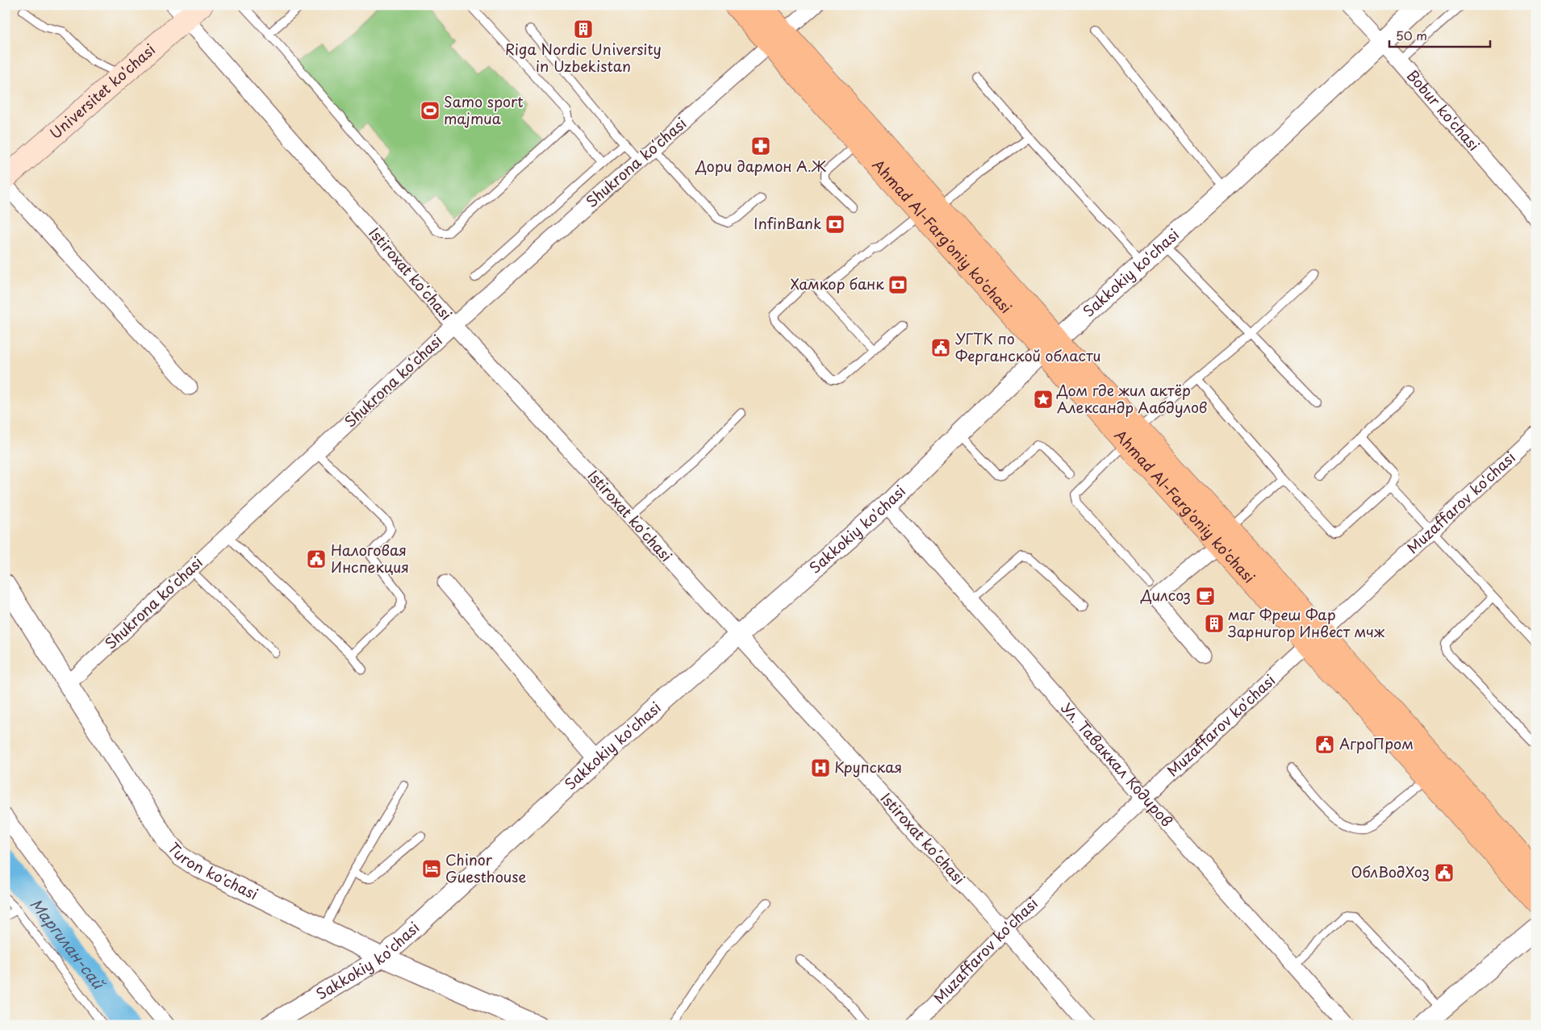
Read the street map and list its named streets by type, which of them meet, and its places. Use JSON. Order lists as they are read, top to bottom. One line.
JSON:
{"streets":{"main road":["Universitet ko'chasi","Ahmad Al-Farg'oniy ko'chasi"],"street":["Bobur ko'chasi","Shukrona koʻchasi","Sakkokiy ko'chasi","Istiroxat koʻchasi","Muzaffarov ko'chasi","Ул. Таваккал Кодиров","Turon ko'chasi"]},"crossings":[["Universitet ko'chasi","Istiroxat koʻchasi"],["Bobur ko'chasi","Sakkokiy ko'chasi"],["Shukrona koʻchasi","Ahmad Al-Farg'oniy ko'chasi"],["Shukrona koʻchasi","Istiroxat koʻchasi"],["Shukrona koʻchasi","Turon ko'chasi"],["Ahmad Al-Farg'oniy ko'chasi","Sakkokiy ko'chasi"],["Ahmad Al-Farg'oniy ko'chasi","Muzaffarov ko'chasi"],["Sakkokiy ko'chasi","Istiroxat koʻchasi"],["Sakkokiy ko'chasi","Ул. Таваккал Кодиров"],["Sakkokiy ko'chasi","Turon ko'chasi"],["Istiroxat koʻchasi","Muzaffarov ko'chasi"],["Muzaffarov ko'chasi","Ул. Таваккал Кодиров"]],"water":["Маргилан-сай"],"places":{"building":["Riga Nordic University in Uzbekistan","маг Фреш Фар Зарнигор Инвест мчж"],"sports":["Samo sport majmua"],"pharmacy":["Дори дармон А.Ж"],"bank":["InfinBank","Хамкор банк"],"public building":["УГТК по Ферганской области","Налоговая Инспекция","АгроПром","ОблВодХоз"],"place":["Дом где жил актёр Александр Аабдулов"],"cafe":["Дилсоз"],"hospital":["Крупская"],"hotel":["Chinor Guesthouse"]},"scale_bar":"50 m"}
